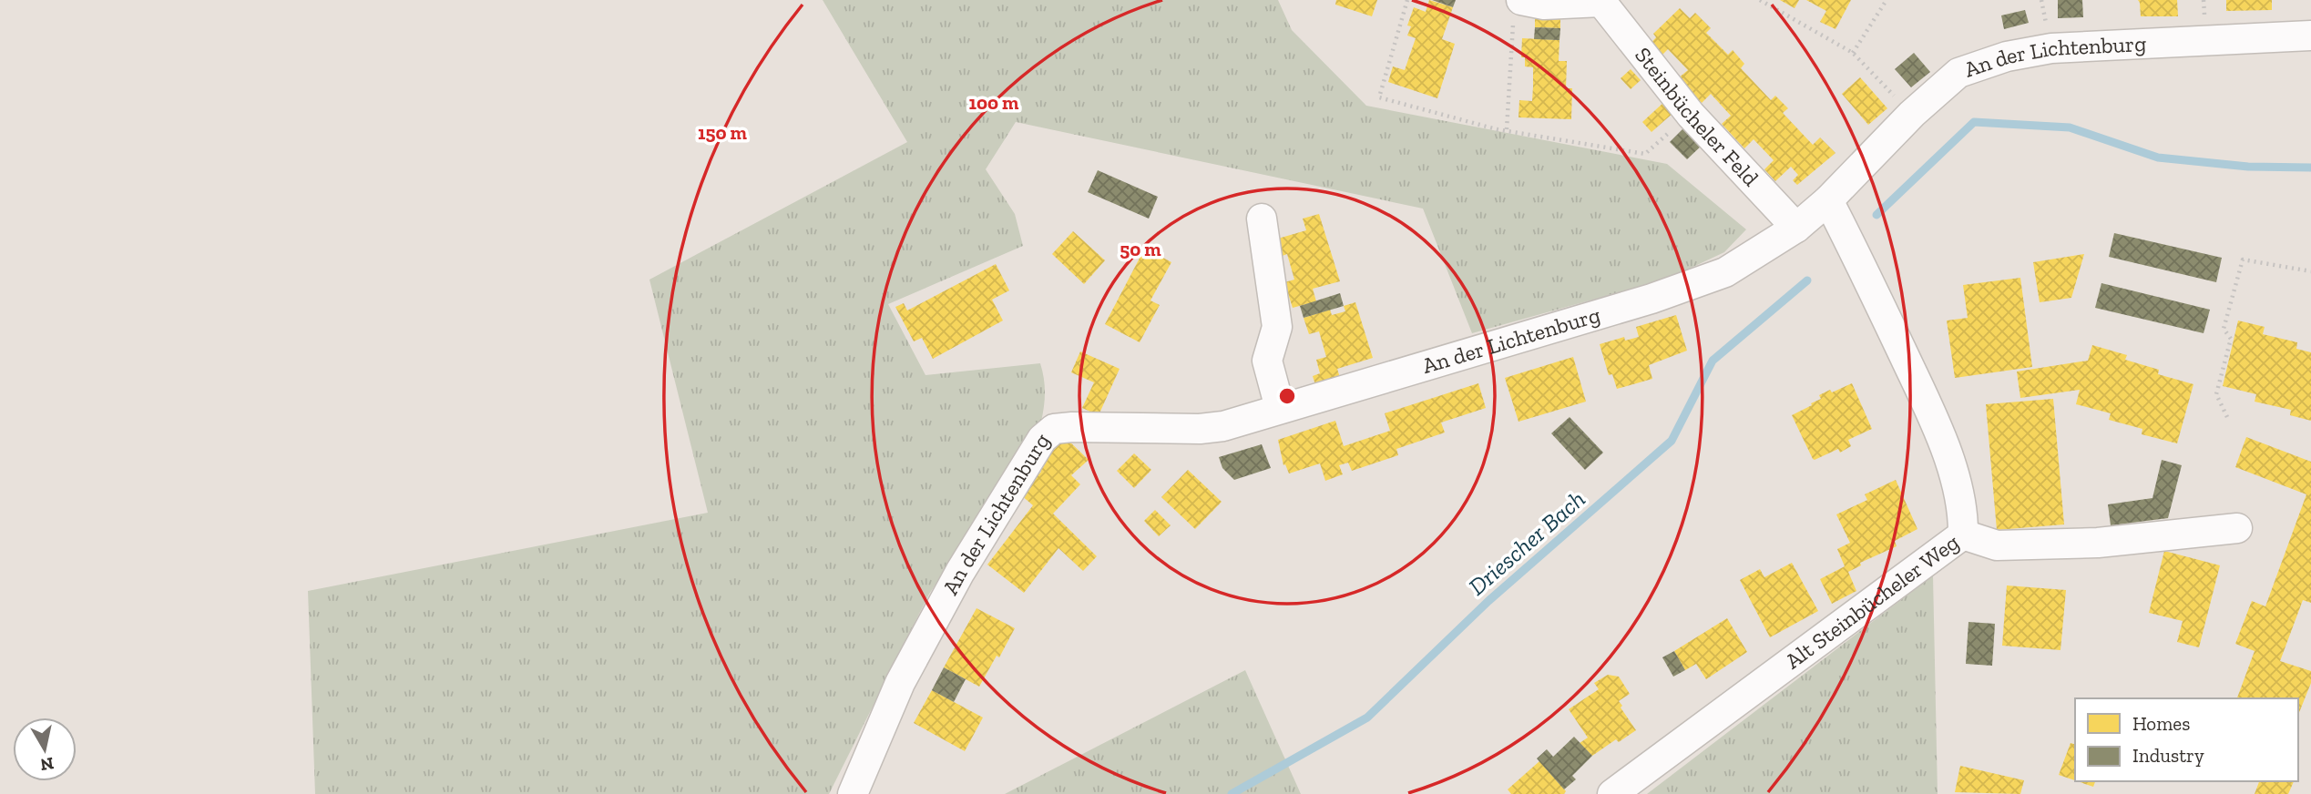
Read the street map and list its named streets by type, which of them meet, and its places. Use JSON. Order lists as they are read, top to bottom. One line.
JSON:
{"streets":{"street":["An der Lichtenburg","Steinbücheler Feld","Alt Steinbücheler Weg"]},"crossings":[["An der Lichtenburg","Steinbücheler Feld"],["An der Lichtenburg","Alt Steinbücheler Weg"]],"water":["Driescher Bach"],"legend":["Homes","Industry"],"north":"bottom","rings":["100 m","150 m","50 m"]}
